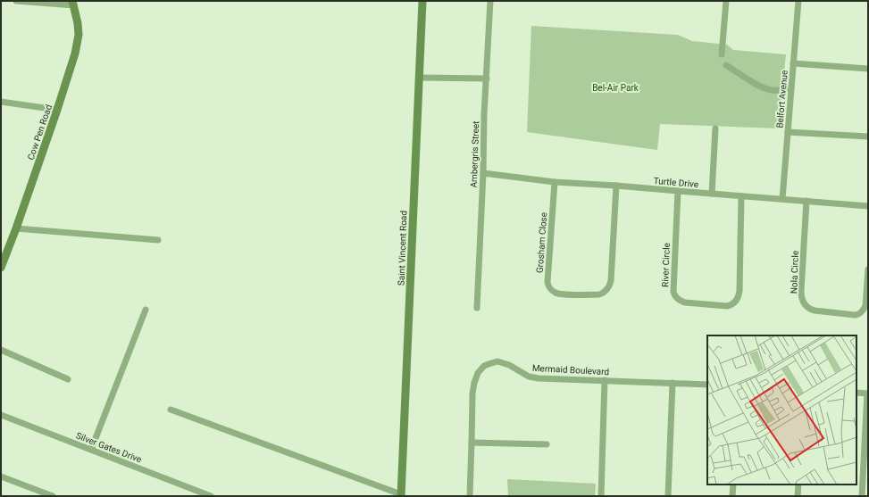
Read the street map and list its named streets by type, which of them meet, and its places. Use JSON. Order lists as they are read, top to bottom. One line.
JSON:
{"streets":{"street":["Belfort Avenue","Cow Pen Road","Ambergris Street","Turtle Drive","Grosham Close","Saint Vincent Road","River Circle","Nola Circle","Mermaid Boulevard","Silver Gates Drive"]},"crossings":[["Belfort Avenue","Turtle Drive"],["Ambergris Street","Turtle Drive"],["Turtle Drive","Grosham Close"],["Turtle Drive","River Circle"],["Turtle Drive","Nola Circle"]],"parks":["Bel-Air Park"]}
